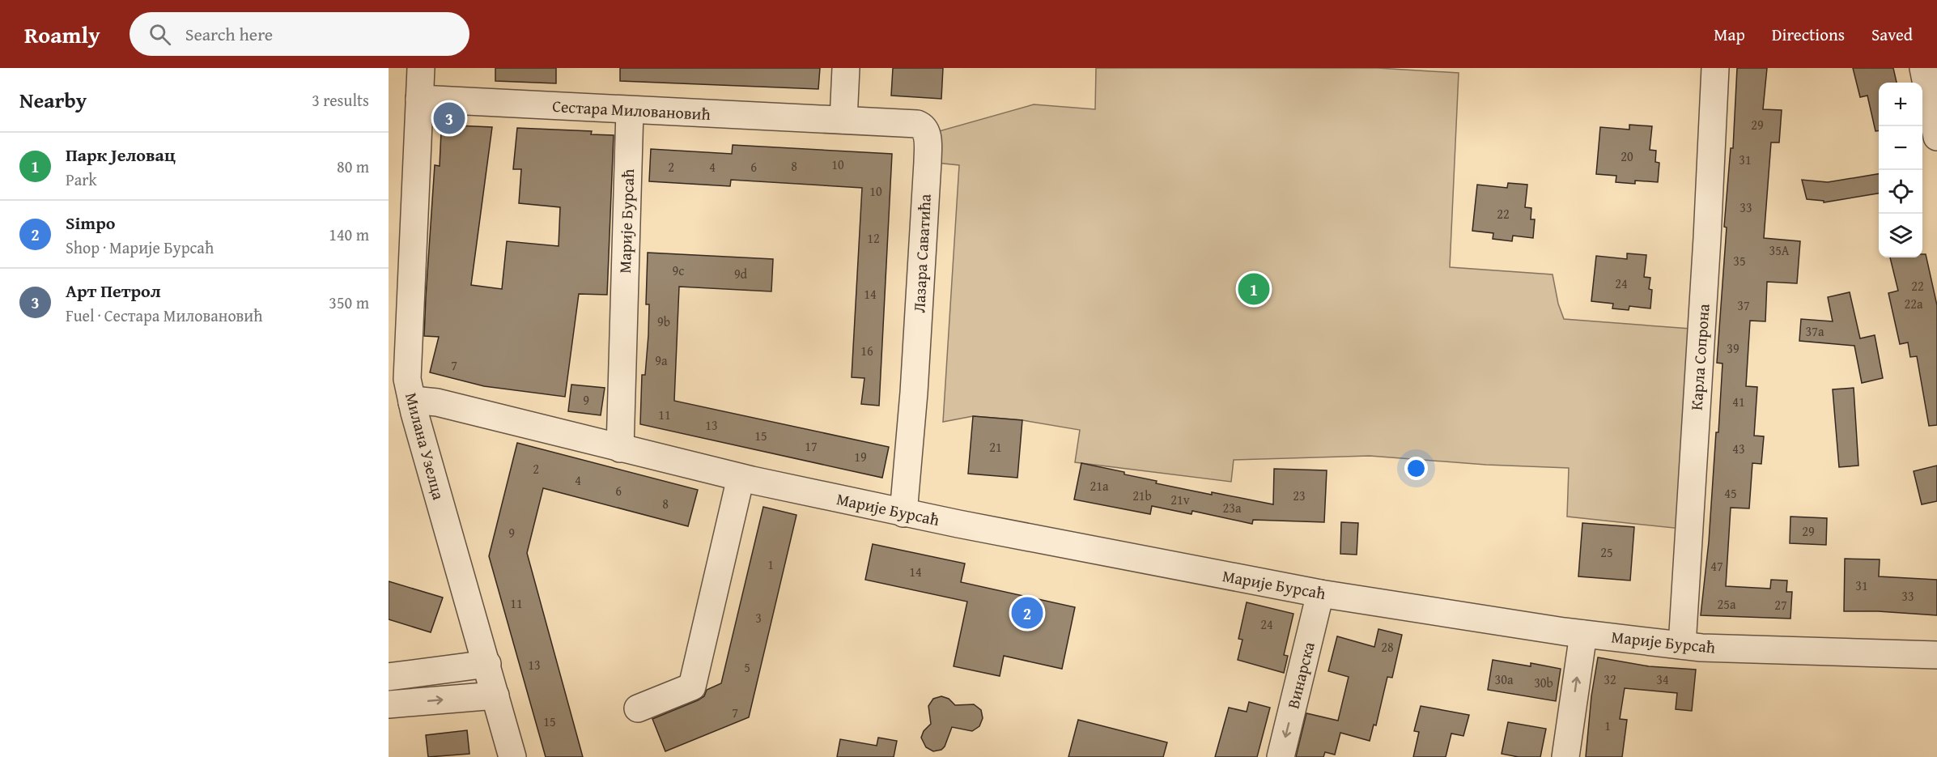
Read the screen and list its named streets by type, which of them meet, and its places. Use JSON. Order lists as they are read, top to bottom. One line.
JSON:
{"streets":{"street":["Сестара Миловановић","Марије Бурсаћ","Лазара Саватића","Карла Сопрона","Милана Узелца","Винарска"]},"crossings":[["Сестара Миловановић","Марије Бурсаћ"],["Сестара Миловановић","Лазара Саватића"],["Сестара Миловановић","Милана Узелца"],["Марије Бурсаћ","Лазара Саватића"],["Марије Бурсаћ","Карла Сопрона"],["Марије Бурсаћ","Милана Узелца"],["Марије Бурсаћ","Винарска"]],"one_way":["Винарска"],"house_numbers":["29","20","31","10","8","2","4","6","10","33","22","12","35A","35","9c","9d","24","22","14","22a","37","9b","37a","39","16","9a","7","9","41","11","13","15","17","21","43","19","2","4","21a","6","45","21b","23","21v","8","23a","29","9","25","1","47","14","31","33","11","25a","27","3","24","28","13","5","30a","32","34","30b","7","15","1"],"page":{"header":"Roamly","search":"Search here","nav":["Map","Directions","Saved"],"heading":["Nearby","3 results"],"map_buttons":["+","−"],"pins":["3","1","2"],"list":[{"mark":"1","name":"Парк Јеловац","note":"Park","value":"80 m"},{"mark":"2","name":"Simpo","note":"Shop · Марије Бурсаћ","value":"140 m"},{"mark":"3","name":"Арт Петрол","note":"Fuel · Сестара Миловановић","value":"350 m"}]}}
